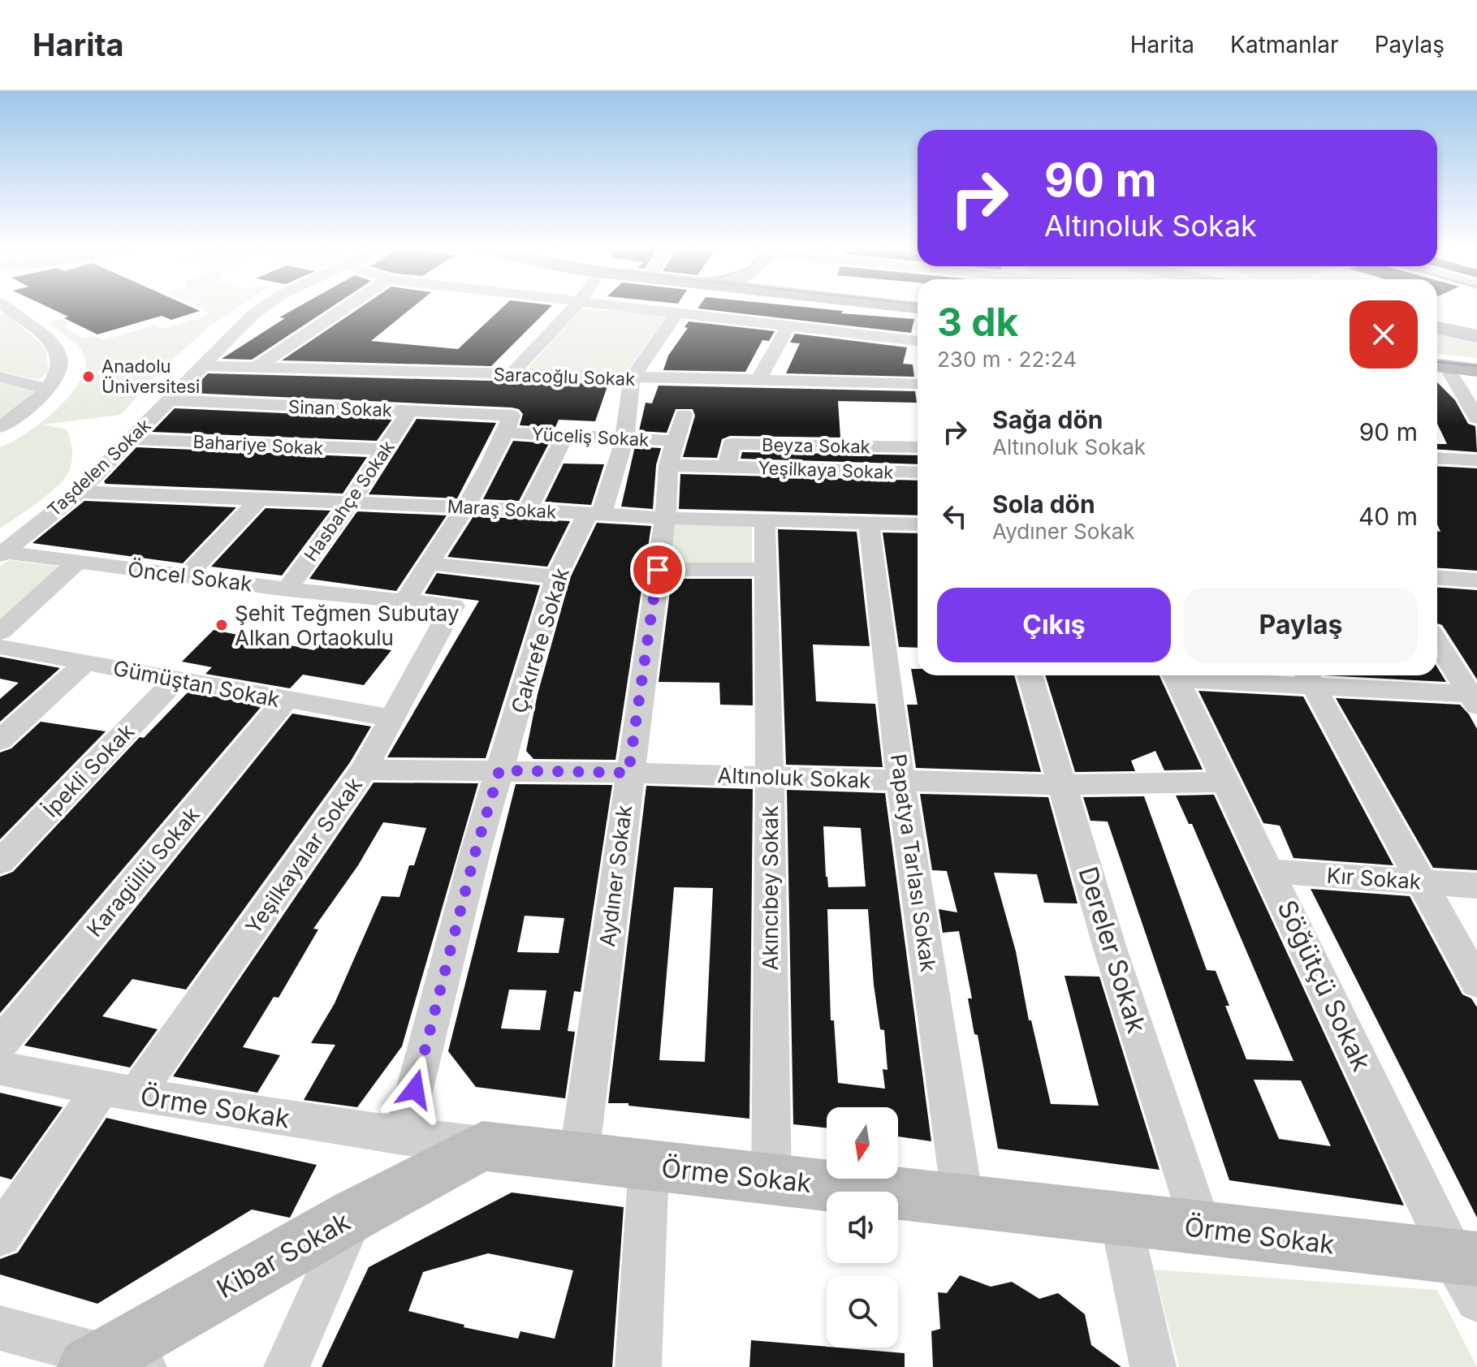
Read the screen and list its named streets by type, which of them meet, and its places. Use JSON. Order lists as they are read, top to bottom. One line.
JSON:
{"streets":{"main road":["Örme Sokak","Kibar Sokak"],"street":["Saracoğlu Sokak","Sinan Sokak","Yüceliş Sokak","Bahariye Sokak","Beyza Sokak","Taşdelen Sokak","Yeşilkaya Sokak","Hasbahçe Sokak","Maraş Sokak","Öncel Sokak","Çakırefe Sokak","Gümüştan Sokak","İpekli Sokak","Altınoluk Sokak","Yeşilkayalar Sokak","Papatya Tarlası Sokak","Karagüllü Sokak","Aydıner Sokak","Kır Sokak","Akıncıbey Sokak","Dereler Sokak","Söğütçü Sokak"]},"crossings":[["Saracoğlu Sokak","Taşdelen Sokak"],["Saracoğlu Sokak","Çakırefe Sokak"],["Sinan Sokak","Yüceliş Sokak"],["Sinan Sokak","Taşdelen Sokak"],["Sinan Sokak","Hasbahçe Sokak"],["Yüceliş Sokak","Çakırefe Sokak"],["Yüceliş Sokak","Aydıner Sokak"],["Bahariye Sokak","Taşdelen Sokak"],["Bahariye Sokak","Hasbahçe Sokak"],["Beyza Sokak","Yeşilkaya Sokak"],["Taşdelen Sokak","Maraş Sokak"],["Taşdelen Sokak","Öncel Sokak"],["Yeşilkaya Sokak","Aydıner Sokak"],["Hasbahçe Sokak","Maraş Sokak"],["Hasbahçe Sokak","Öncel Sokak"],["Maraş Sokak","Çakırefe Sokak"],["Maraş Sokak","Papatya Tarlası Sokak"],["Maraş Sokak","Aydıner Sokak"],["Maraş Sokak","Akıncıbey Sokak"],["Öncel Sokak","Yeşilkayalar Sokak"],["Çakırefe Sokak","Altınoluk Sokak"],["Çakırefe Sokak","Örme Sokak"],["Gümüştan Sokak","İpekli Sokak"],["Gümüştan Sokak","Yeşilkayalar Sokak"],["Gümüştan Sokak","Karagüllü Sokak"],["Altınoluk Sokak","Yeşilkayalar Sokak"],["Altınoluk Sokak","Papatya Tarlası Sokak"],["Altınoluk Sokak","Aydıner Sokak"],["Altınoluk Sokak","Akıncıbey Sokak"],["Altınoluk Sokak","Dereler Sokak"],["Altınoluk Sokak","Söğütçü Sokak"],["Yeşilkayalar Sokak","Örme Sokak"],["Papatya Tarlası Sokak","Örme Sokak"],["Aydıner Sokak","Örme Sokak"],["Kır Sokak","Söğütçü Sokak"],["Akıncıbey Sokak","Örme Sokak"],["Dereler Sokak","Örme Sokak"],["Söğütçü Sokak","Örme Sokak"],["Örme Sokak","Kibar Sokak"]],"places":["Anadolu Üniversitesi","Şehit Teğmen Subutay Alkan Ortaokulu"],"north":"bottom","page":{"header":"Harita","nav":["Harita","Katmanlar","Paylaş"],"turn":["90 m","Altınoluk Sokak"],"heading":["3 dk","230 m · 22:24"],"list":[{"name":"Sağa dön","note":"Altınoluk Sokak","value":"90 m"},{"name":"Sola dön","note":"Aydıner Sokak","value":"40 m"}],"buttons":["Çıkış","Paylaş"]}}
